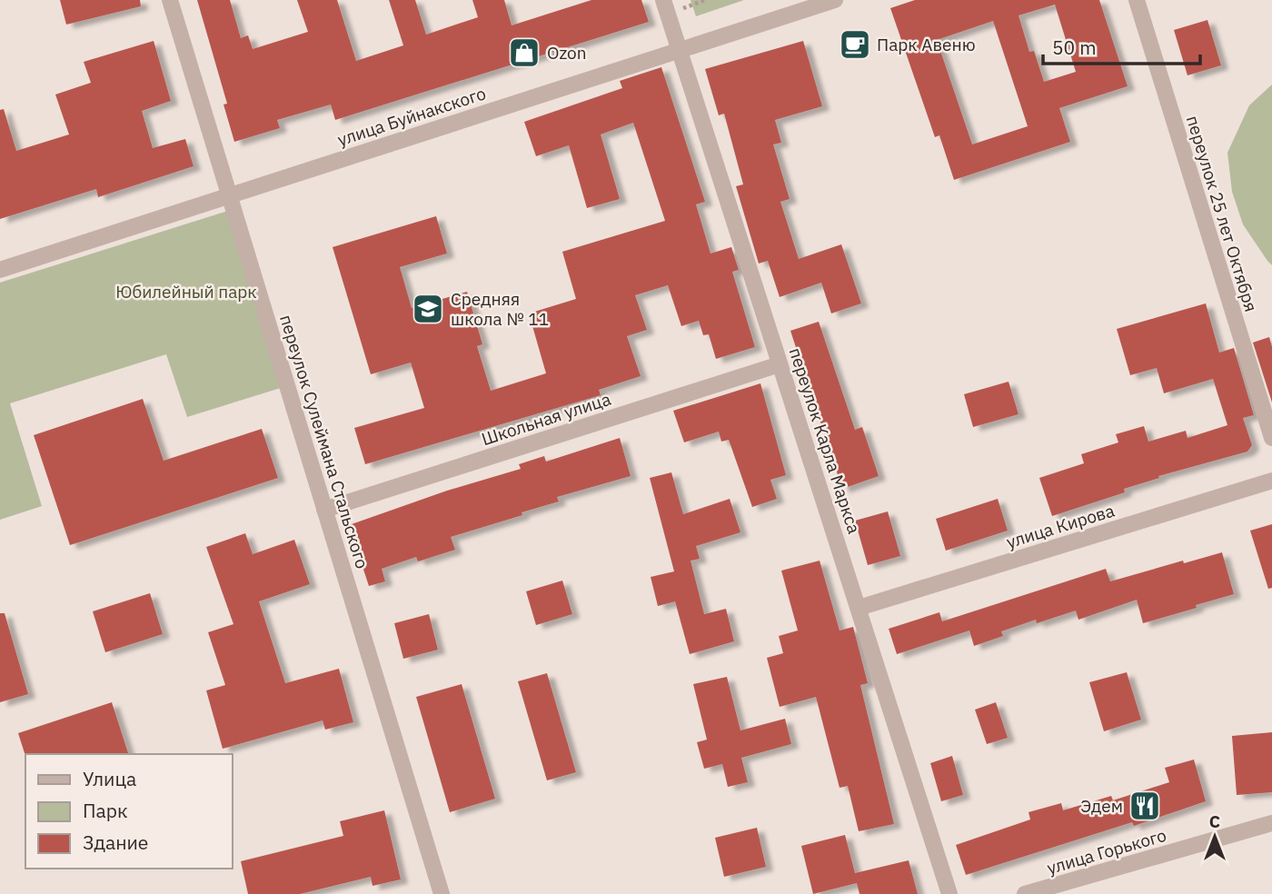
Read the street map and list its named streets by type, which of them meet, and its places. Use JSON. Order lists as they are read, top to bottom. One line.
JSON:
{"streets":{"street":["улица Буйнакского","переулок 25 лет Октября","Школьная улица","переулок Карла Маркса","переулок Сулеймана Стальского","улица Кирова","улица Горького"]},"crossings":[["улица Буйнакского","переулок Карла Маркса"],["улица Буйнакского","переулок Сулеймана Стальского"],["Школьная улица","переулок Карла Маркса"],["Школьная улица","переулок Сулеймана Стальского"],["переулок Карла Маркса","улица Кирова"]],"parks":["Юбилейный парк"],"places":{"cafe":["Парк Авеню"],"shop":["Ozon"],"school or university":["Средняя школа № 11"],"restaurant":["Эдем"]},"legend":["Улица","Парк","Здание"],"scale_bar":"50 m","north":"top"}
